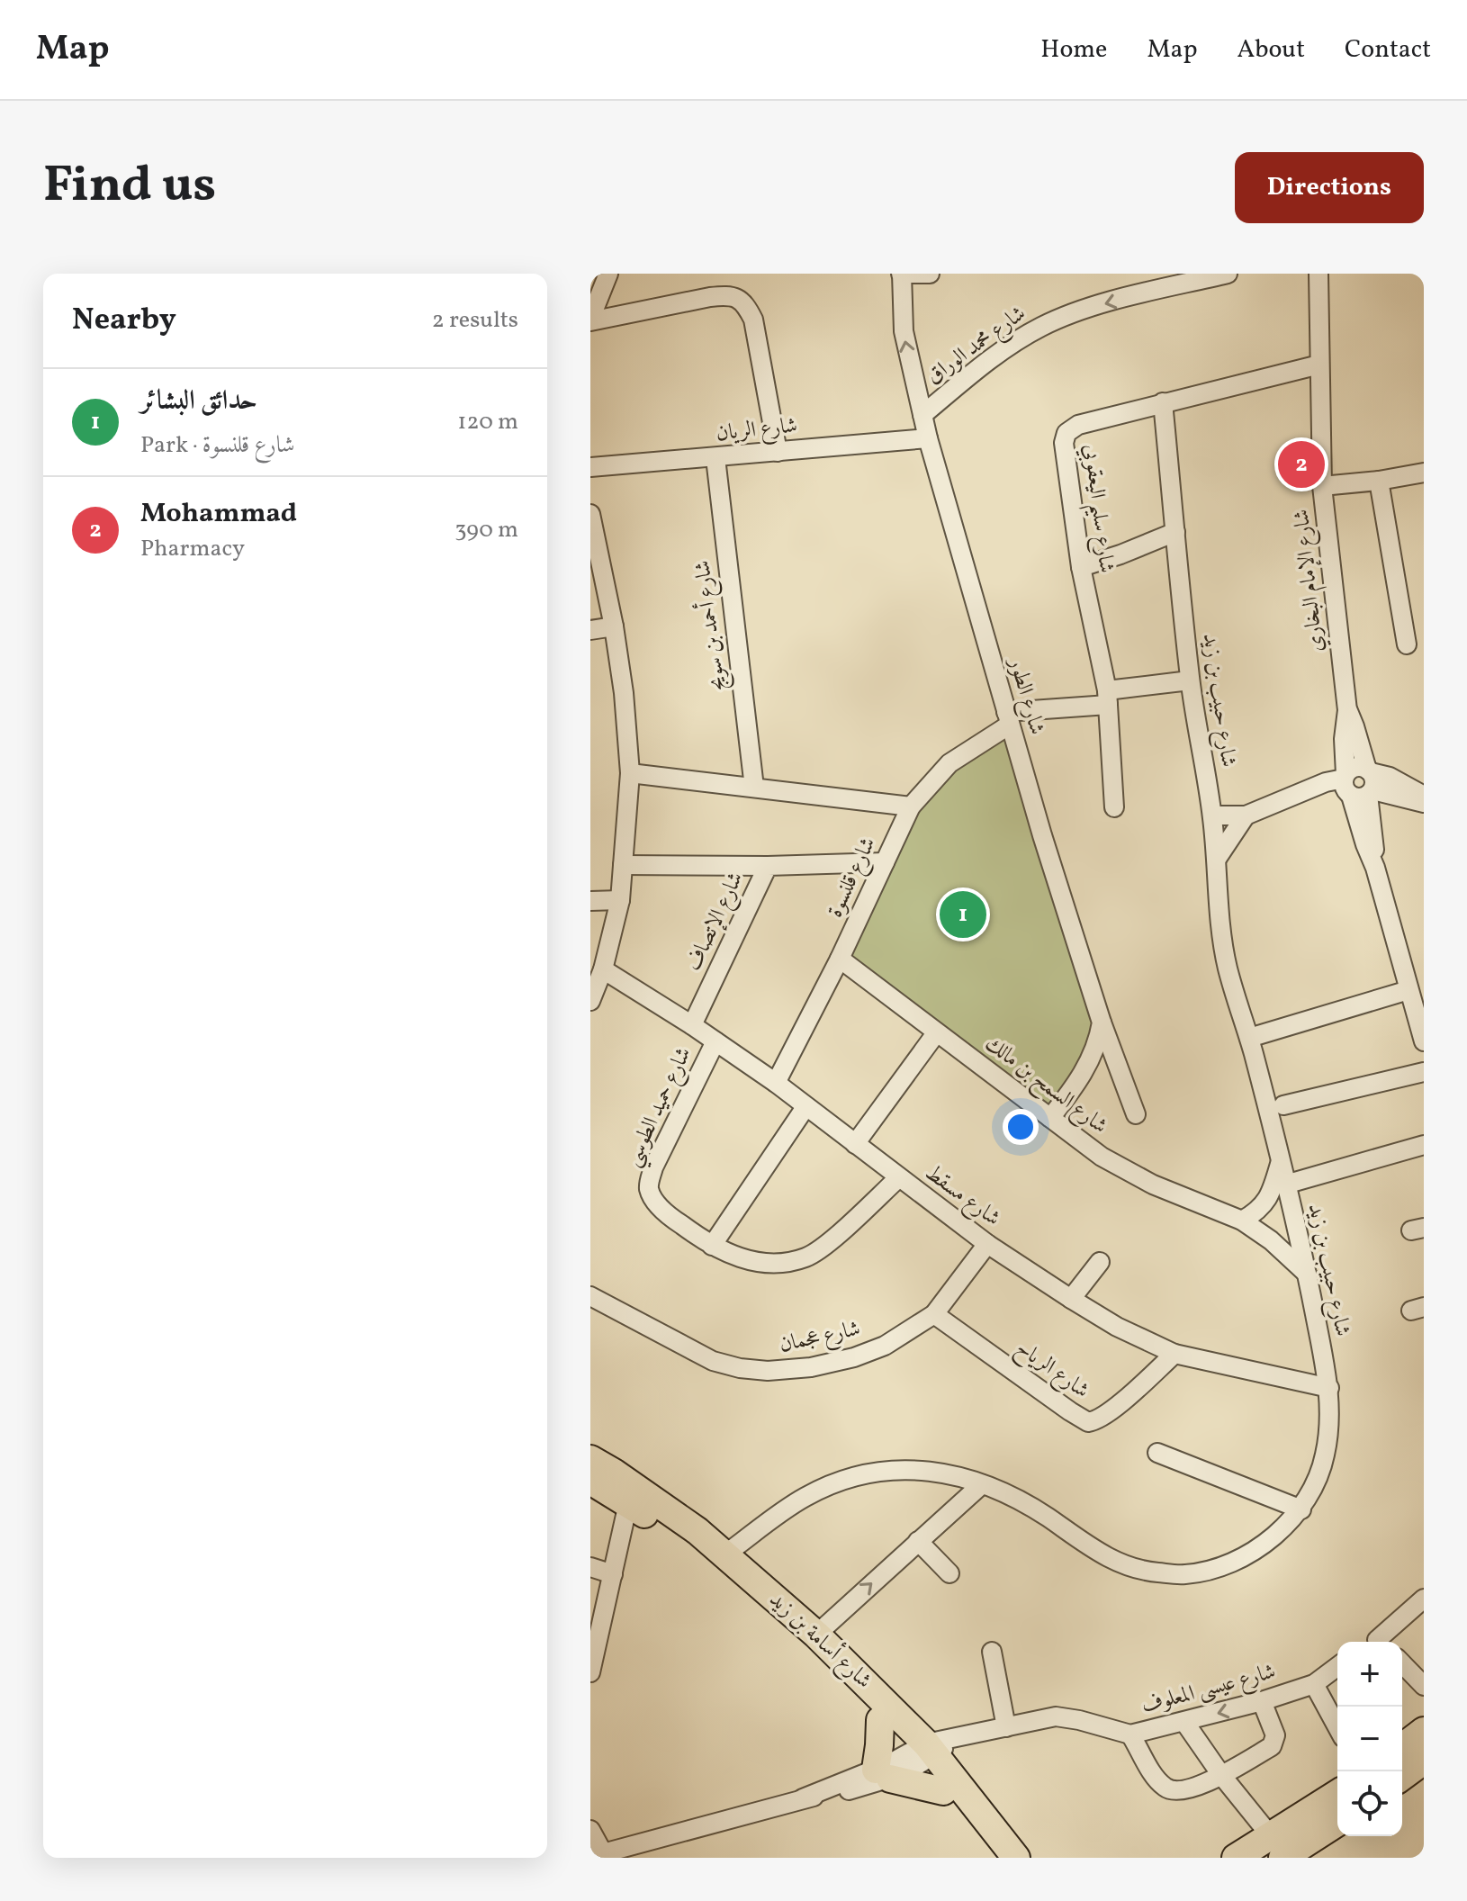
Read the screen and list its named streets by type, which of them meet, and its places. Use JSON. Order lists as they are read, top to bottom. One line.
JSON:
{"streets":{"highway":["شارع أسامة بن زيد"],"street":["شارع محمد الوراق","شارع الريان","شارع سليم اليعقوبي","شارع الإمام البخاري","شارع أحمد بن سويج","شارع الطور","شارع حبيب بن زيد","شارع قلنسوة","شارع الإتصاف","شارع السمح بن مالك","شارع حميد الطوسي","شارع مسقط","شارع عجمان","شارع الرياح","شارع عيسى المعلوف"]},"crossings":[["شارع محمد الوراق","شارع الطور"],["شارع الريان","شارع أحمد بن سويج"],["شارع الريان","شارع الطور"],["شارع سليم اليعقوبي","شارع الإمام البخاري"],["شارع سليم اليعقوبي","شارع حبيب بن زيد"],["شارع الطور","شارع قلنسوة"],["شارع حبيب بن زيد","شارع السمح بن مالك"],["شارع حبيب بن زيد","شارع مسقط"],["شارع حبيب بن زيد","شارع أسامة بن زيد"],["شارع قلنسوة","شارع الإتصاف"],["شارع قلنسوة","شارع السمح بن مالك"],["شارع قلنسوة","شارع مسقط"],["شارع الإتصاف","شارع مسقط"],["شارع حميد الطوسي","شارع مسقط"],["شارع مسقط","شارع عجمان"],["شارع مسقط","شارع الرياح"],["شارع عجمان","شارع الرياح"],["شارع أسامة بن زيد","شارع عيسى المعلوف"]],"one_way":["شارع محمد الوراق"],"page":{"header":"Map","nav":["Home","Map","About","Contact"],"title":"Find us","buttons":"Directions","heading":["Nearby","2 results"],"list":[{"mark":"1","name":"حدائق البشائر","note":"Park · شارع قلنسوة","value":"120 m"},{"mark":"2","name":"Mohammad","note":"Pharmacy","value":"390 m"}],"pins":["2","1"],"map_buttons":["+","−"]}}
